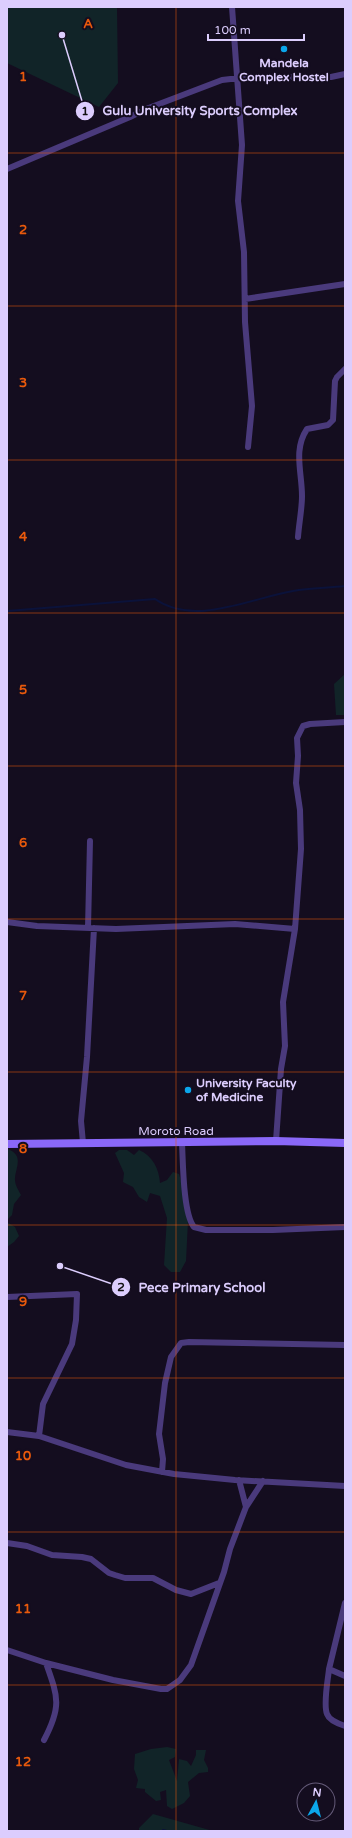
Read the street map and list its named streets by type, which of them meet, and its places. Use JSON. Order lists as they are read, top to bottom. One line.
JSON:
{"streets":{"main road":["Moroto Road"]},"places":["Gulu University Sports Complex","Mandela Complex Hostel","University Faculty of Medicine","Pece Primary School"],"scale_bar":"100 m","north":"top","grid":{"columns":["A"],"rows":["1","2","3","4","5","6","7","8","9","10","11","12"]}}
